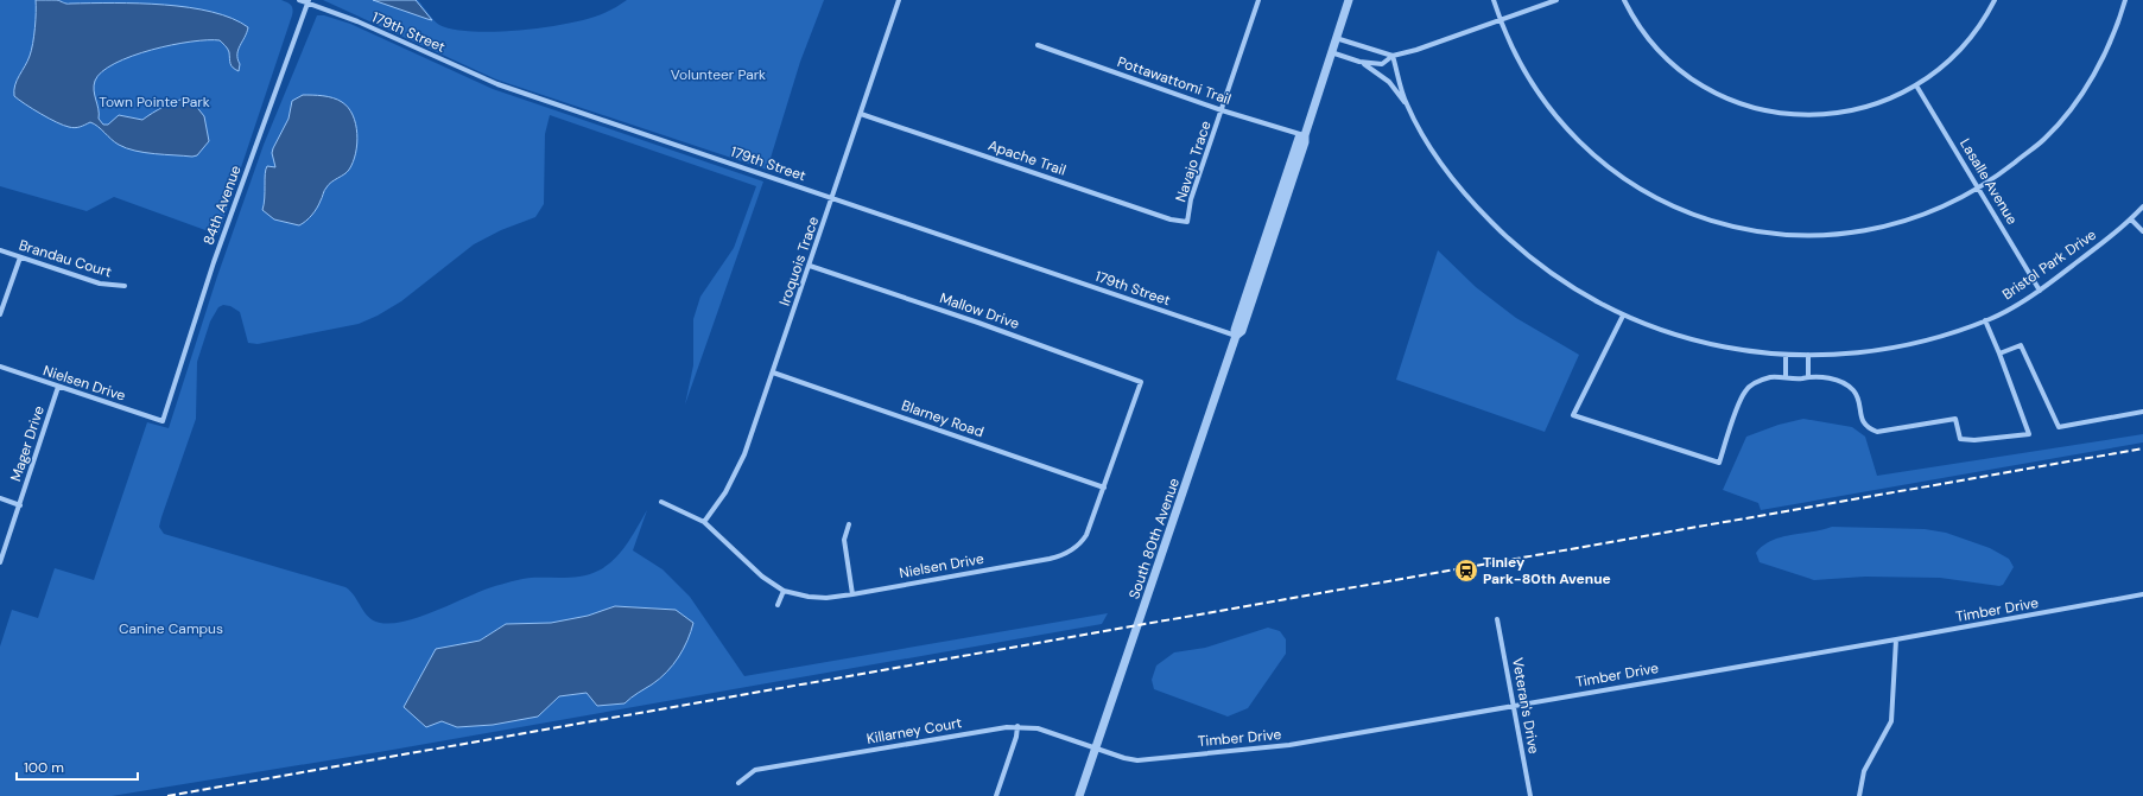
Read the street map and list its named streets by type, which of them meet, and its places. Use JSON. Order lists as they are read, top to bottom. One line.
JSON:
{"streets":{"street":["179th Street","Pottawattomi Trail","Apache Trail","Navajo Trace","Lasalle Avenue","84th Avenue","Brandau Court","Iroquois Trace","Bristol Park Drive","Mallow Drive","Nielsen Drive","Blarney Road","Mager Drive","South 80th Avenue","Timber Drive","Veteran's Drive","Killarney Court"]},"crossings":[["179th Street","84th Avenue"],["179th Street","Iroquois Trace"],["179th Street","South 80th Avenue"],["Pottawattomi Trail","Navajo Trace"],["Pottawattomi Trail","South 80th Avenue"],["Apache Trail","Navajo Trace"],["Apache Trail","Iroquois Trace"],["Lasalle Avenue","Bristol Park Drive"],["84th Avenue","Nielsen Drive"],["Iroquois Trace","Mallow Drive"],["Iroquois Trace","Nielsen Drive"],["Iroquois Trace","Blarney Road"],["Mallow Drive","Nielsen Drive"],["Nielsen Drive","Blarney Road"],["Nielsen Drive","Mager Drive"],["South 80th Avenue","Timber Drive"],["South 80th Avenue","Killarney Court"],["Timber Drive","Veteran's Drive"],["Timber Drive","Killarney Court"]],"parks":["Volunteer Park","Town Pointe Park","Canine Campus"],"places":{"station":["Tinley Park-80th Avenue"]},"scale_bar":"100 m"}
